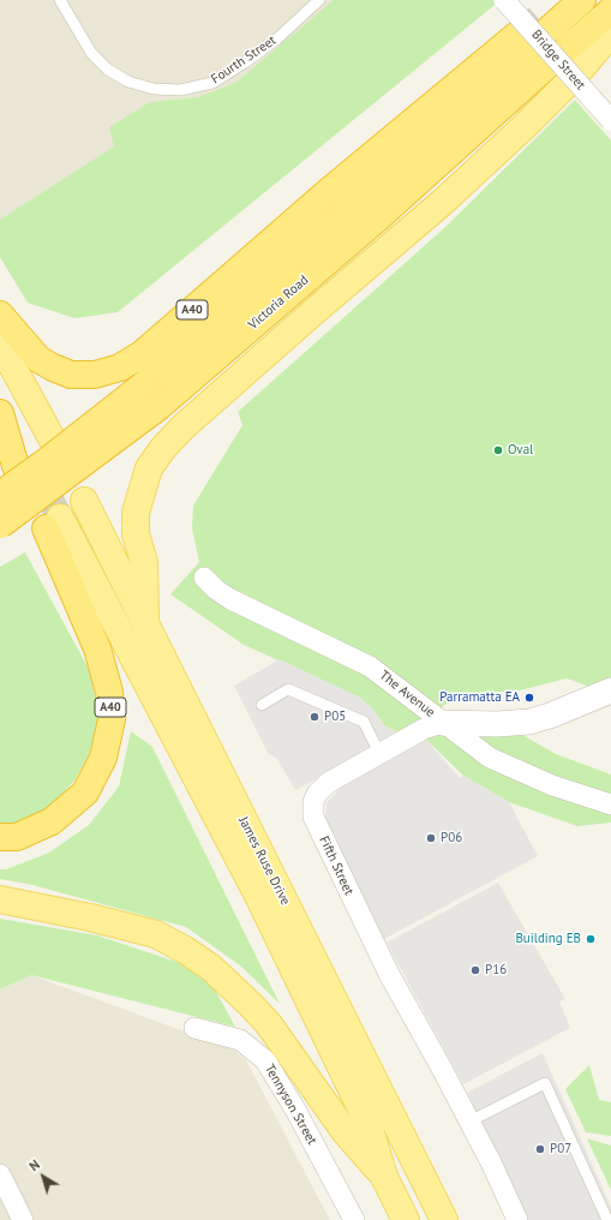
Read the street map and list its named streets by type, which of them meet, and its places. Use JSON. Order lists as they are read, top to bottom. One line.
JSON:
{"streets":{"highway":["Victoria Road","A40"],"main road":["James Ruse Drive"],"street":["Bridge Street","The Avenue","Fifth Street","Tennyson Street"],"lane":["Fourth Street"]},"crossings":[["A40","James Ruse Drive"],["The Avenue","Fifth Street"]],"places":["Oval","Parramatta EA","P05","P06","Building EB","P16","P07"],"north":"top left"}
